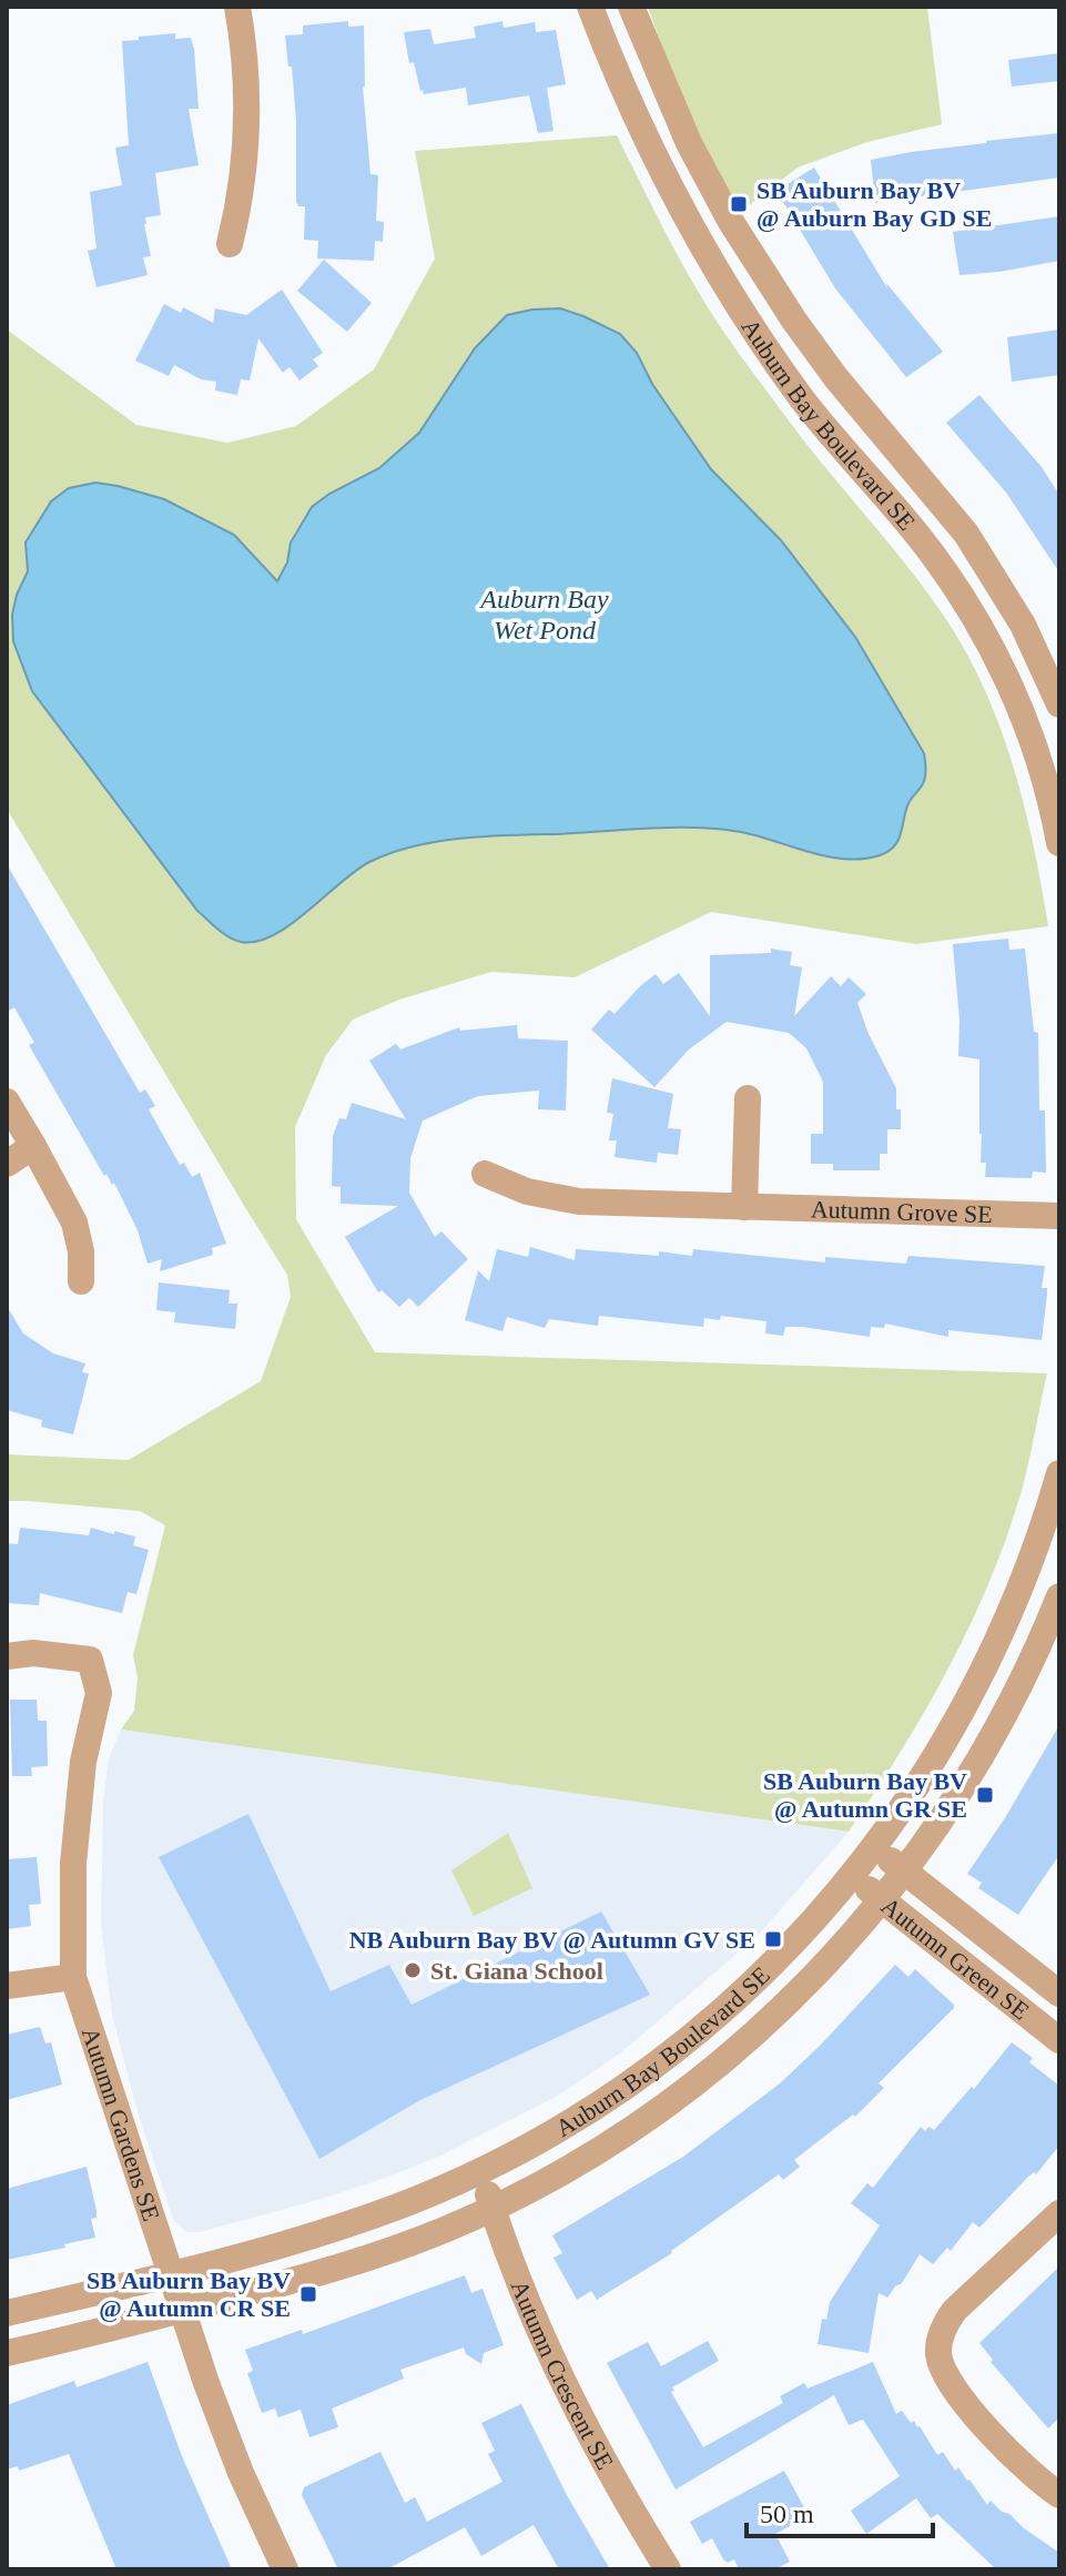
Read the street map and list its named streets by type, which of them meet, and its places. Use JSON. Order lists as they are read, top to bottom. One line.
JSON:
{"streets":{"street":["Auburn Bay Boulevard SE","Autumn Grove SE","Autumn Green SE","Autumn Gardens SE","Autumn Crescent SE"]},"crossings":[["Auburn Bay Boulevard SE","Autumn Green SE"],["Auburn Bay Boulevard SE","Autumn Gardens SE"],["Auburn Bay Boulevard SE","Autumn Crescent SE"]],"water":["Auburn Bay Wet Pond"],"places":{"transit":["SB Auburn Bay BV @ Auburn Bay GD SE","SB Auburn Bay BV @ Autumn GR SE","NB Auburn Bay BV @ Autumn GV SE","SB Auburn Bay BV @ Autumn CR SE"],"other":["St. Giana School"]},"scale_bar":"50 m"}
